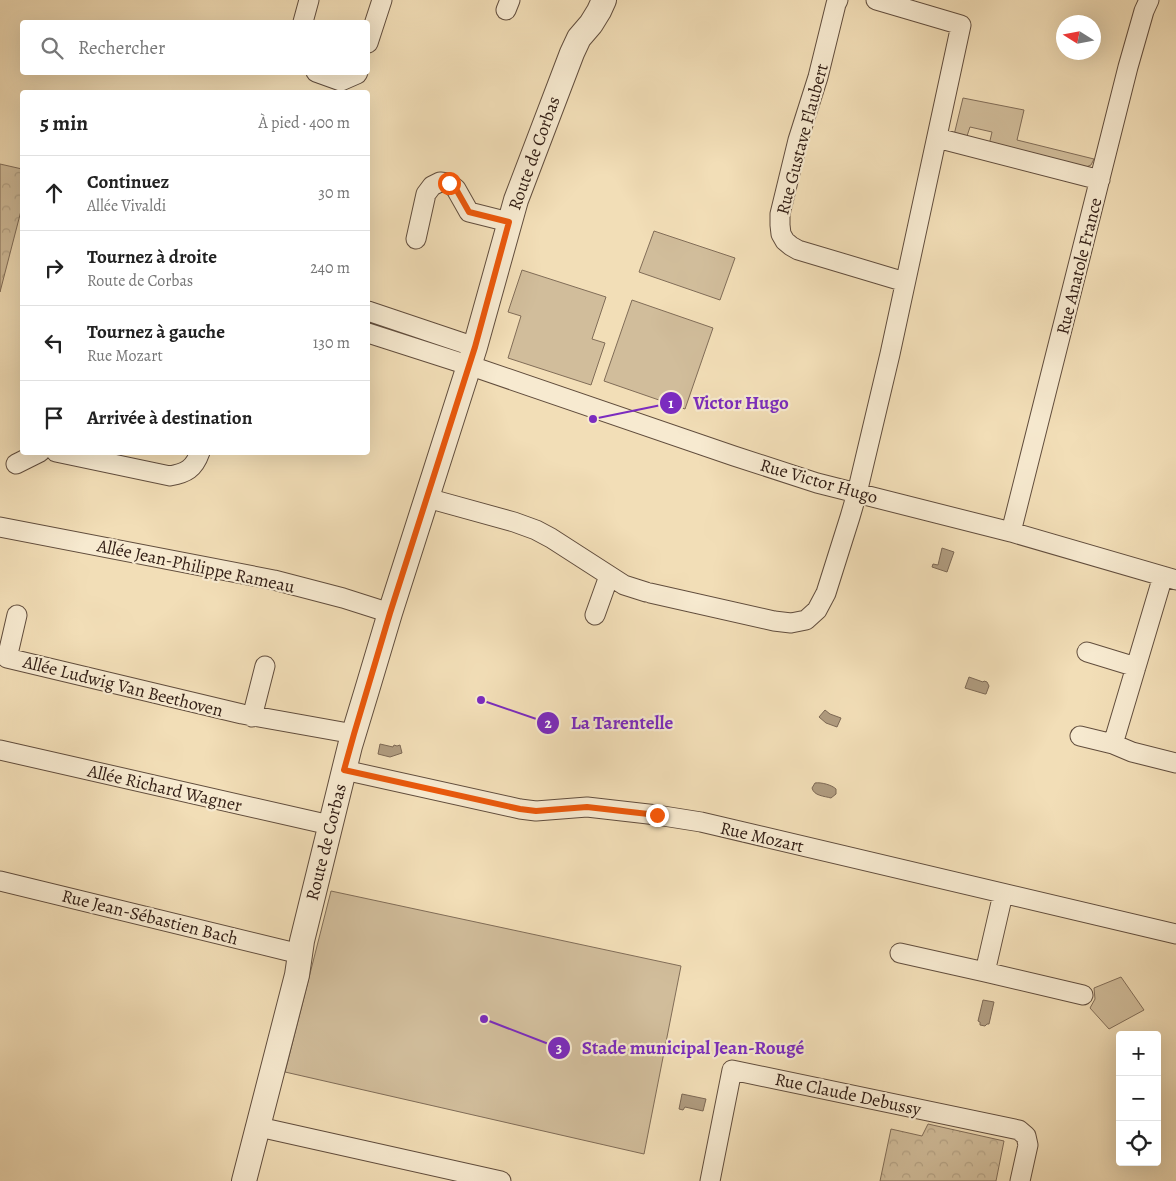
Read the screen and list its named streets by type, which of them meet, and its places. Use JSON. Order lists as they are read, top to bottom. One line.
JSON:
{"streets":{"street":["Rue Gustave Flaubert","Route de Corbas","Rue Anatole France","Rue Victor Hugo","Allée Jean-Philippe Rameau","Allée Ludwig Van Beethoven","Allée Richard Wagner","Rue Mozart","Rue Jean-Sébastien Bach","Rue Claude Debussy"]},"crossings":[["Route de Corbas","Rue Victor Hugo"],["Route de Corbas","Allée Jean-Philippe Rameau"],["Route de Corbas","Allée Ludwig Van Beethoven"],["Route de Corbas","Allée Richard Wagner"],["Route de Corbas","Rue Mozart"],["Route de Corbas","Rue Jean-Sébastien Bach"],["Rue Anatole France","Rue Victor Hugo"]],"places":["Victor Hugo","La Tarentelle","Stade municipal Jean-Rougé"],"north":"left","page":{"search":"Rechercher","heading":["5 min","À pied · 400 m"],"list":[["Continuez","Allée Vivaldi","30 m"],["Tournez à droite","Route de Corbas","240 m"],["Tournez à gauche","Rue Mozart","130 m"],"Arrivée à destination"],"map_buttons":["+","−"]}}
